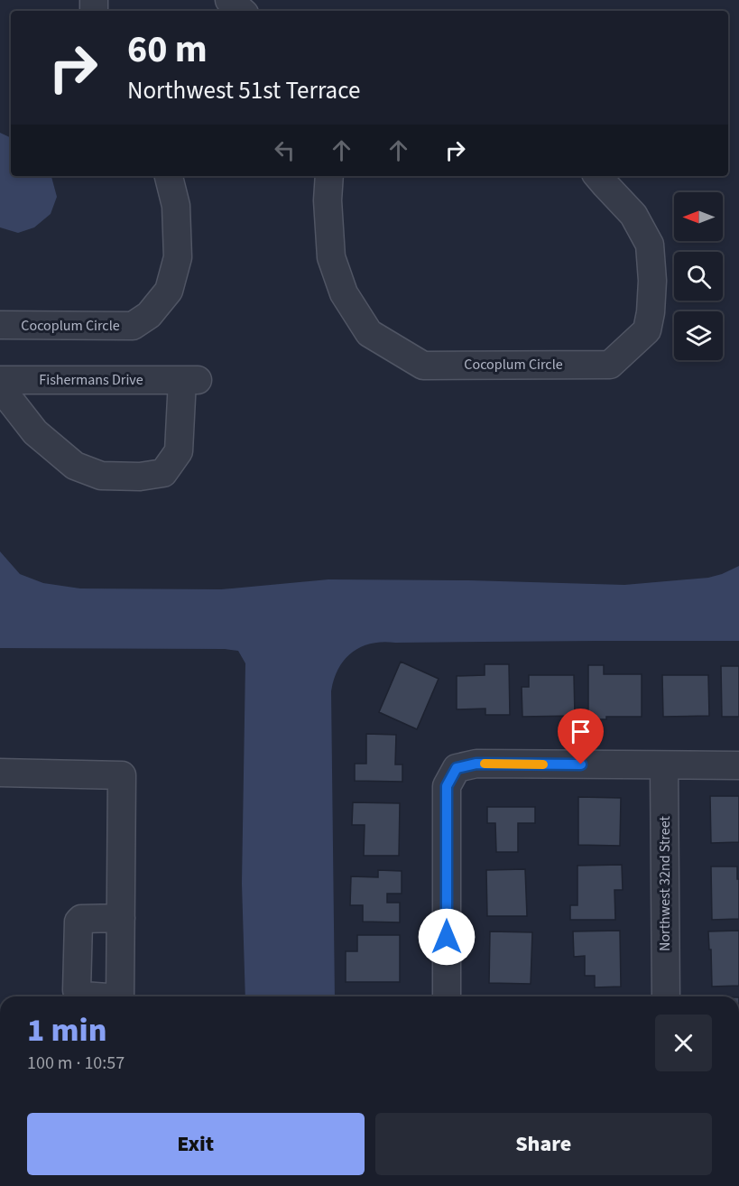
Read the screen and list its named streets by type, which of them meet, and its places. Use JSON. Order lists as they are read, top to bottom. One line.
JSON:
{"streets":{"street":["Cocoplum Circle","Fishermans Drive","Northwest 32nd Street"]},"north":"left","page":{"turn":["60 m","Northwest 51st Terrace"],"heading":["1 min","100 m · 10:57"],"buttons":["Exit","Share"]}}
